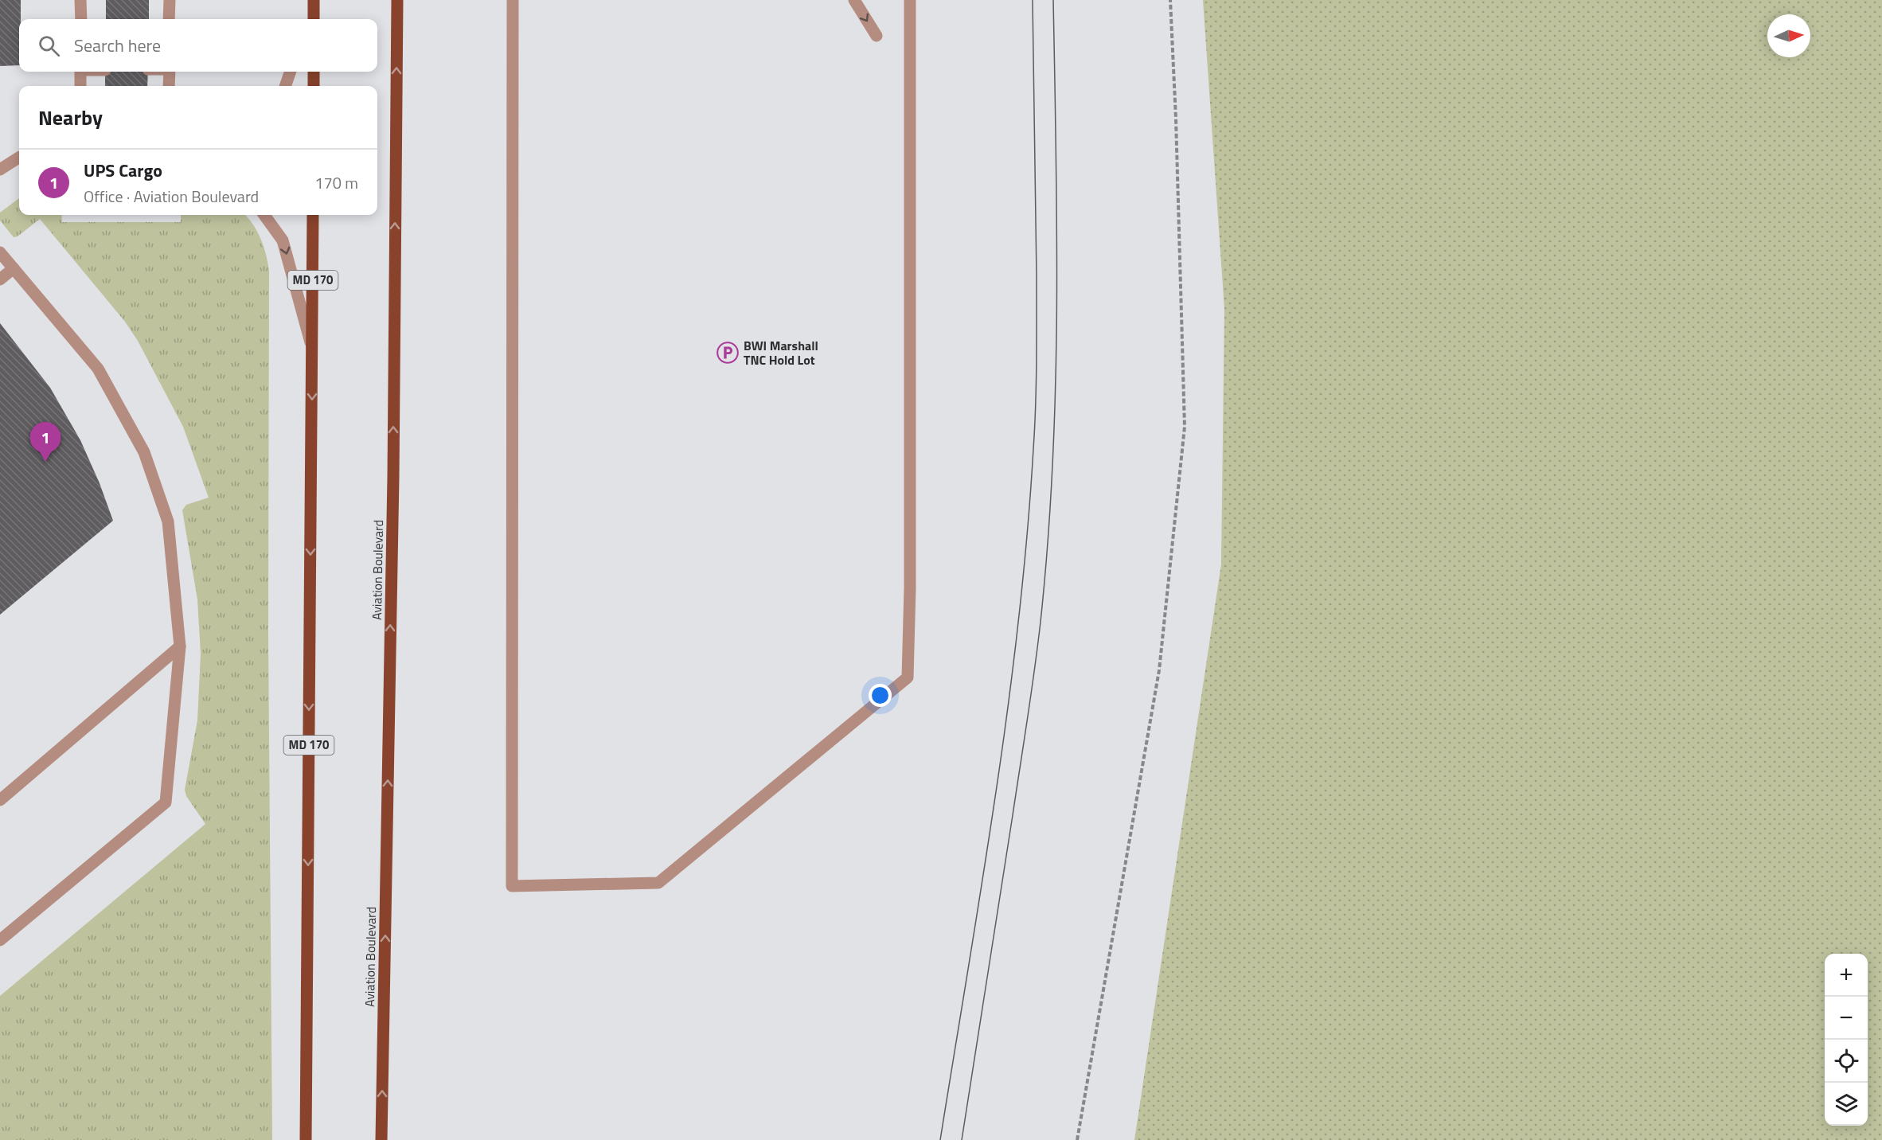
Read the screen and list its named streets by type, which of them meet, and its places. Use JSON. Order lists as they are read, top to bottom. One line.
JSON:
{"streets":{"main road":["MD 170","Aviation Boulevard"]},"places":{"parking":["BWI Marshall TNC Hold Lot"]},"north":"right","page":{"search":"Search here","heading":"Nearby","list":[{"mark":"1","name":"UPS Cargo","note":"Office · Aviation Boulevard","value":"170 m"}],"pins":"1","map_buttons":["+","−"]}}
